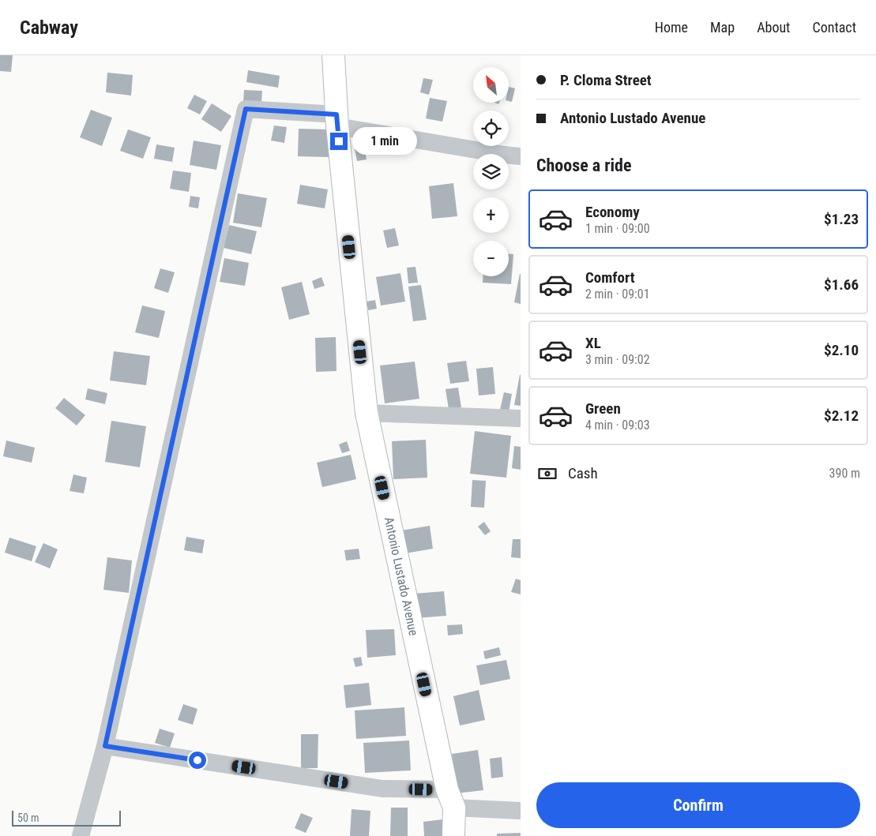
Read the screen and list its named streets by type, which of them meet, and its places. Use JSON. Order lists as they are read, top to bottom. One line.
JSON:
{"streets":{"street":["Antonio Lustado Avenue"]},"scale_bar":"50 m","north":"top left","page":{"header":"Cabway","nav":["Home","Map","About","Contact"],"banner":["P. Cloma Street","Antonio Lustado Avenue"],"map_buttons":["+","−"],"bubble":"1 min","heading":"Choose a ride","list":[{"name":"Economy","note":"1 min · 09:00","value":"$1.23"},{"name":"Comfort","note":"2 min · 09:01","value":"$1.66"},{"name":"XL","note":"3 min · 09:02","value":"$2.10"},{"name":"Green","note":"4 min · 09:03","value":"$2.12"}],"pay":["Cash","390 m"],"buttons":"Confirm","scale":"50 m"}}
